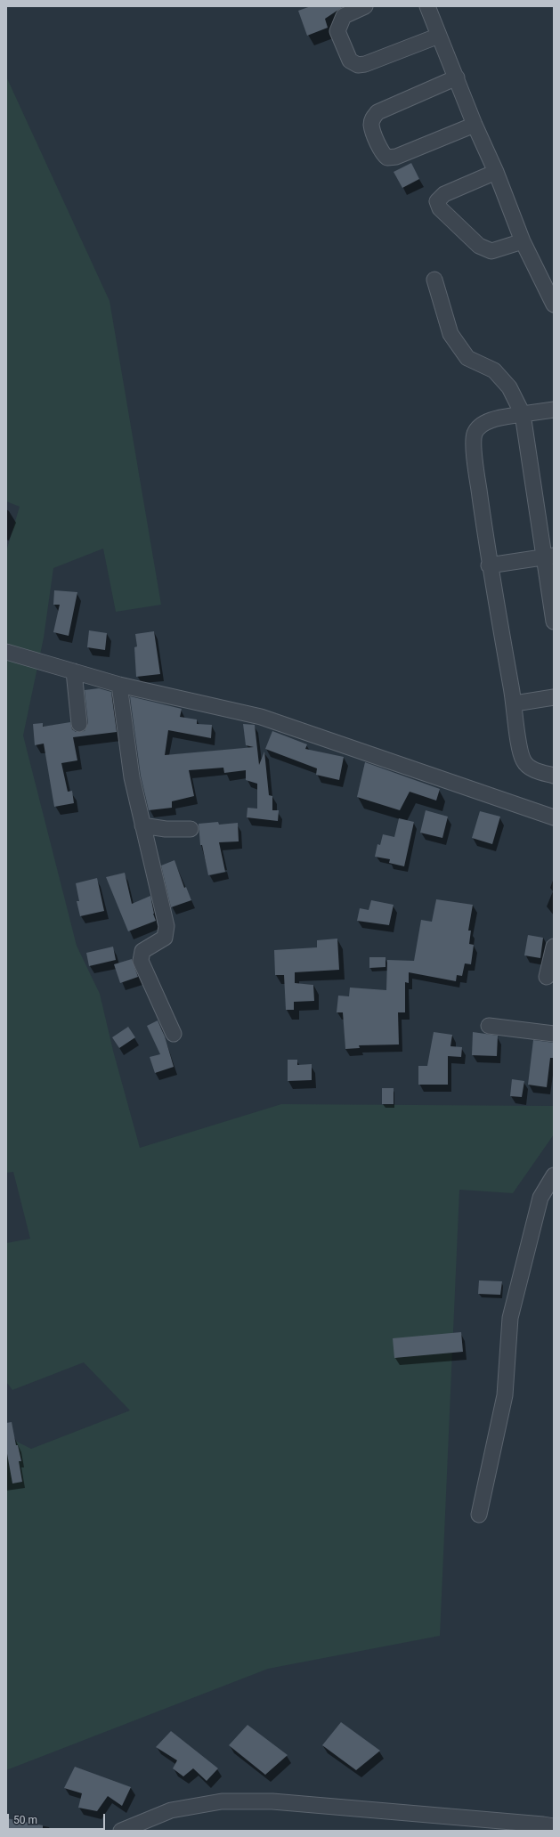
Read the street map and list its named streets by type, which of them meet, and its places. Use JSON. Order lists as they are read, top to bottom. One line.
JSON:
{"scale_bar":"50 m"}
